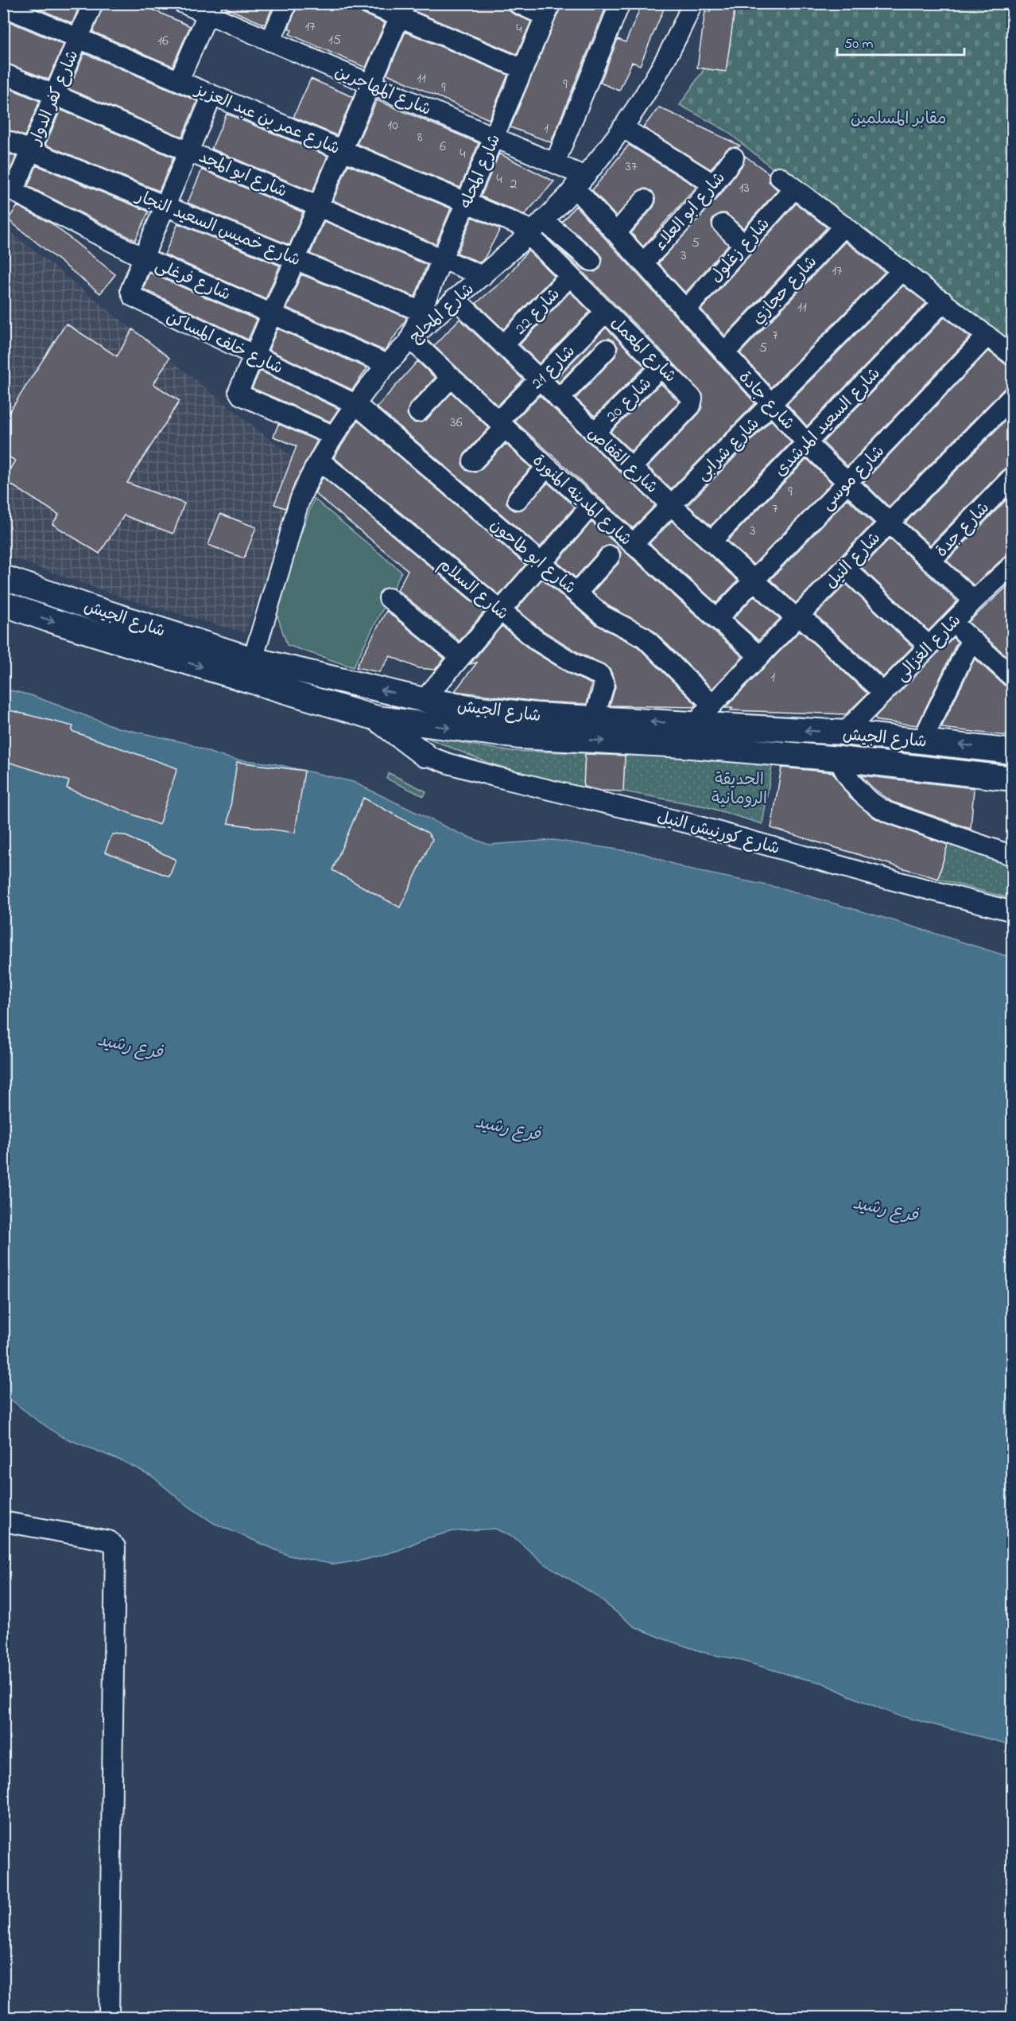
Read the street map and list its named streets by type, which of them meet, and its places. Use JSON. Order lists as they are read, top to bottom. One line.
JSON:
{"streets":{"main road":["شارع الجيش"],"street":["شارع المهاجرين","شارع كفر الدوار","شارع عمر بن عبد العزيز","شارع المحله","شارع ابو المجد","شارع ابو العلاء","شارع خميس السعيد النجار","شارع زغلول","شارع فرغلى","شارع حجازي","شارع 22","شارع المحلج","شارع خلف المساكن","شارع المعمل","شارع 21","شارع 20","شارع جادة","شارع السعيد المرشدى","شارع شرابى","شارع القفاص","شارع موسى","شارع المدينه المنورة","شارع جدة","شارع ابو طاحون","شارع النيل","شارع السلام","شارع الغزالى","شارع كورنيش النيل"]},"crossings":[["شارع المهاجرين","شارع المحله"],["شارع المهاجرين","شارع المحلج"],["شارع المهاجرين","شارع جادة"],["شارع كفر الدوار","شارع عمر بن عبد العزيز"],["شارع كفر الدوار","شارع ابو المجد"],["شارع كفر الدوار","شارع خميس السعيد النجار"],["شارع كفر الدوار","شارع فرغلى"],["شارع عمر بن عبد العزيز","شارع المحله"],["شارع عمر بن عبد العزيز","شارع المحلج"],["شارع عمر بن عبد العزيز","شارع خلف المساكن"],["شارع عمر بن عبد العزيز","شارع المعمل"],["شارع المحله","شارع ابو المجد"],["شارع المحله","شارع خميس السعيد النجار"],["شارع المحله","شارع المحلج"],["شارع ابو المجد","شارع المحلج"],["شارع ابو المجد","شارع خلف المساكن"],["شارع ابو العلاء","شارع جادة"],["شارع خميس السعيد النجار","شارع المحلج"],["شارع خميس السعيد النجار","شارع خلف المساكن"],["شارع زغلول","شارع جادة"],["شارع فرغلى","شارع المحلج"],["شارع فرغلى","شارع خلف المساكن"],["شارع حجازي","شارع جادة"],["شارع 22","شارع المعمل"],["شارع 22","شارع القفاص"],["شارع المحلج","شارع خلف المساكن"],["شارع المحلج","شارع المعمل"],["شارع المحلج","شارع جادة"],["شارع المحلج","شارع القفاص"],["شارع المحلج","شارع المدينه المنورة"],["شارع المحلج","شارع ابو طاحون"],["شارع المحلج","شارع السلام"],["شارع المحلج","شارع الجيش"],["شارع خلف المساكن","شارع ابو طاحون"],["شارع المعمل","شارع 21"],["شارع المعمل","شارع 20"],["شارع المعمل","شارع القفاص"],["شارع 21","شارع القفاص"],["شارع 21","شارع المدينه المنورة"],["شارع 20","شارع القفاص"],["شارع جادة","شارع السعيد المرشدى"],["شارع جادة","شارع شرابى"],["شارع جادة","شارع موسى"],["شارع جادة","شارع جدة"],["شارع جادة","شارع النيل"],["شارع جادة","شارع الغزالى"],["شارع السعيد المرشدى","شارع القفاص"],["شارع شرابى","شارع القفاص"],["شارع شرابى","شارع المدينه المنورة"],["شارع القفاص","شارع موسى"],["شارع القفاص","شارع النيل"],["شارع القفاص","شارع الغزالى"],["شارع موسى","شارع المدينه المنورة"],["شارع المدينه المنورة","شارع النيل"],["شارع ابو طاحون","شارع النيل"],["شارع النيل","شارع الجيش"],["شارع السلام","شارع الجيش"],["شارع الجيش","شارع الغزالى"]],"water":["فرع رشيد"],"parks":["مقابر المسلمين","الحديقة الرومانية"],"house_numbers":["17","4","15","16","11","9","9","10","1","8","6","4","37","4","2","13","5","3","17","11","7","5","36","9","7","3","1"],"scale_bar":"50 m"}
